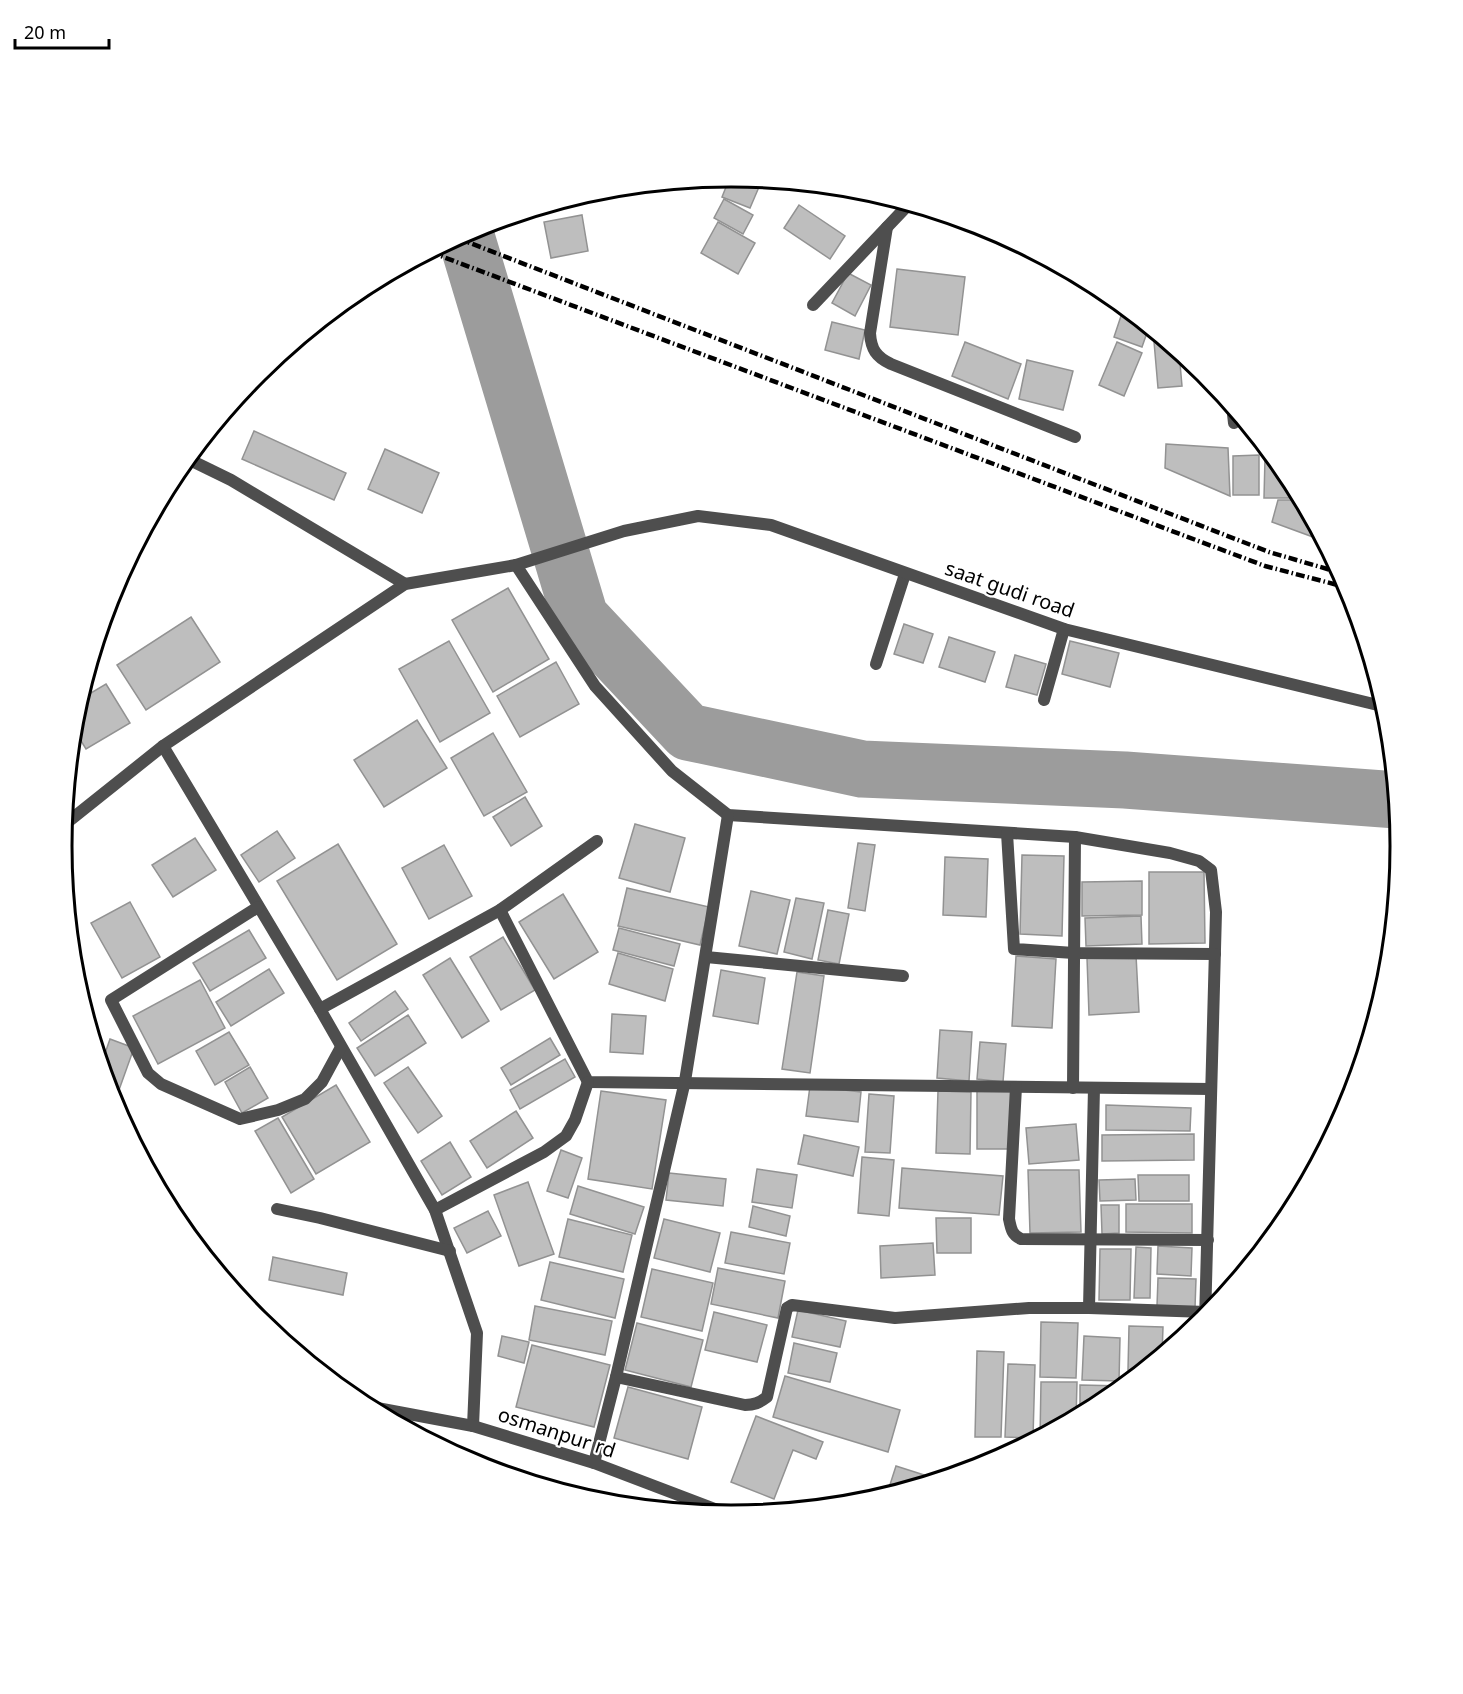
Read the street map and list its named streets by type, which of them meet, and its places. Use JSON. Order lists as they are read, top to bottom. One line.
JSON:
{"streets":{"street":["saat gudi road","osmanpur rd"]},"scale_bar":"20 m"}
